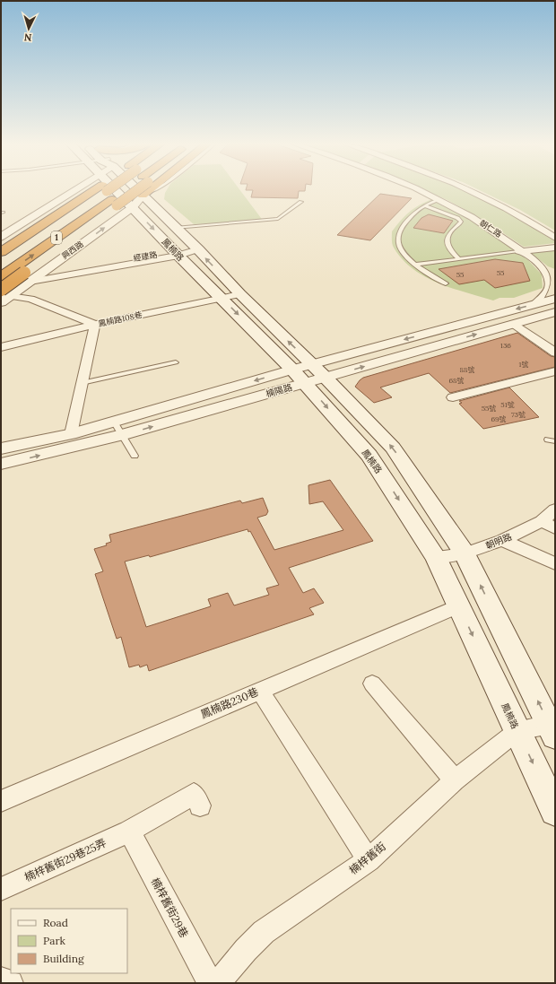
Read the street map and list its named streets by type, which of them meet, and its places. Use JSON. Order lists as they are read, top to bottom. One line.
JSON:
{"streets":{"highway":["1"],"main road":["鳳楠路"],"street":["朝仁路","興西路","經建路","鳳楠路108巷","楠陽路","朝明路","鳳楠路230巷","楠梓舊街","楠梓舊街29巷25弄","楠梓舊街29巷"]},"crossings":[["鳳楠路","興西路"],["鳳楠路","經建路"],["鳳楠路","鳳楠路108巷"],["鳳楠路","楠陽路"],["鳳楠路","朝明路"],["鳳楠路","鳳楠路230巷"],["鳳楠路","楠梓舊街"],["興西路","經建路"],["楠梓舊街29巷25弄","楠梓舊街29巷"]],"house_numbers":["55","55","136","1號","88號","68號","51號","55號","73號","69號"],"legend":["Road","Park","Building"],"north":"bottom"}
